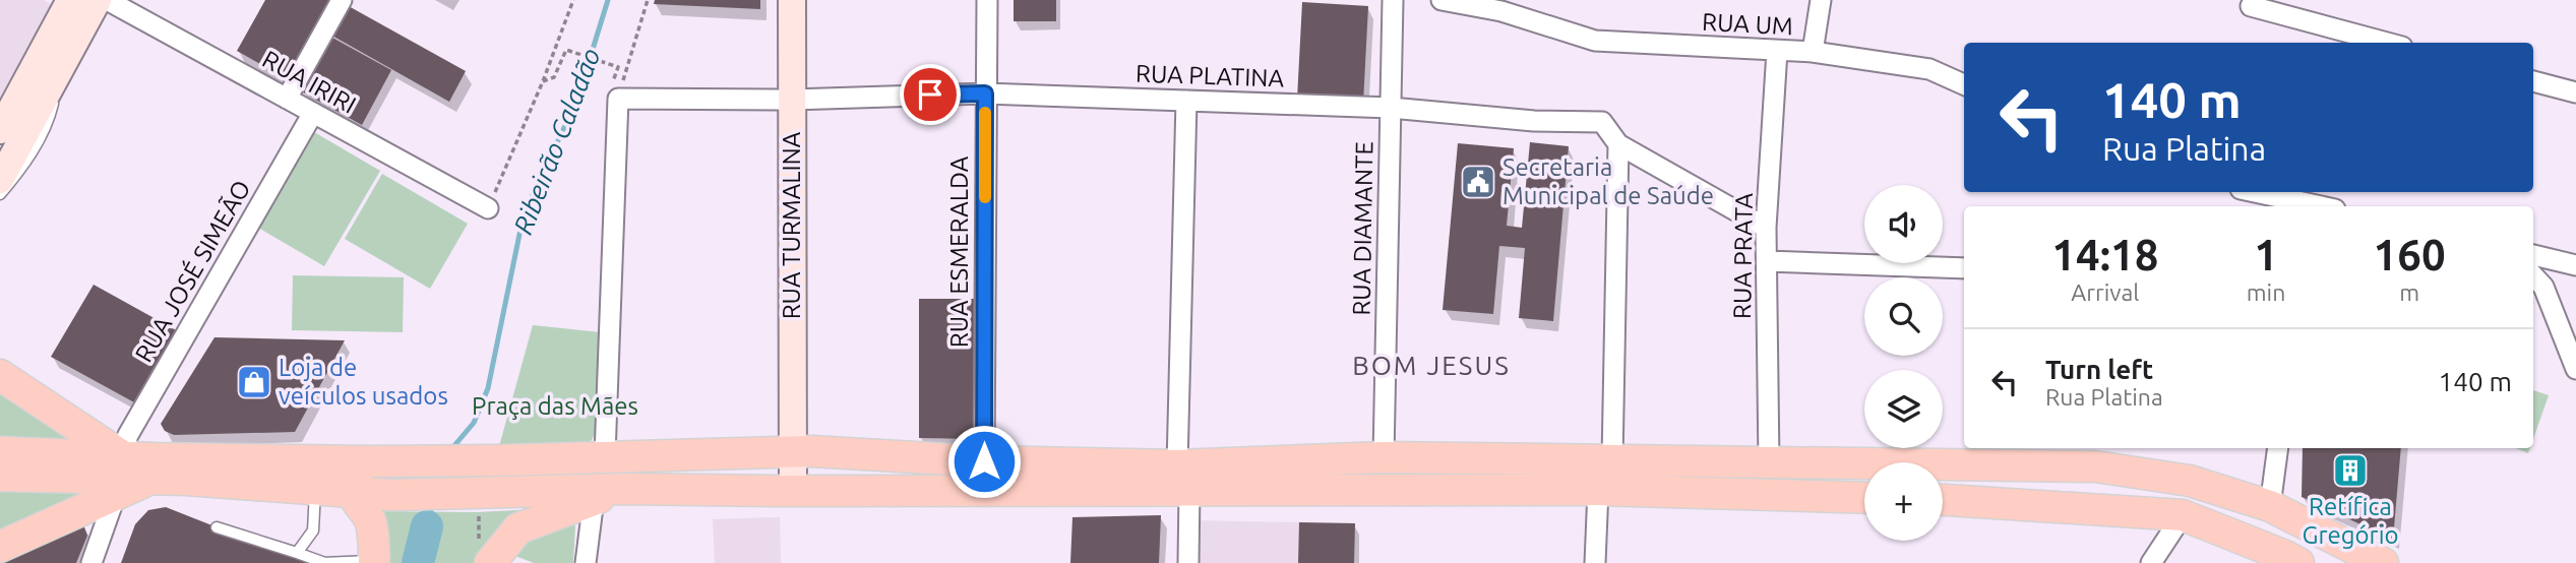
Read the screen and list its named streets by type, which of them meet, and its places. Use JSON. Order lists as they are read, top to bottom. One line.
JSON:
{"streets":{"main road":["RUA TURMALINA"],"street":["RUA UM","RUA PLATINA","RUA IRIRI","RUA DIAMANTE","RUA ESMERALDA","RUA PRATA","RUA JOSÉ SIMEÃO"]},"crossings":[["RUA UM","RUA PRATA"],["RUA PLATINA","RUA TURMALINA"],["RUA PLATINA","RUA DIAMANTE"],["RUA PLATINA","RUA ESMERALDA"],["RUA PLATINA","RUA PRATA"],["RUA IRIRI","RUA JOSÉ SIMEÃO"]],"districts":["BOM JESUS"],"water":["Ribeirão Caladão"],"parks":["Praça das Mães"],"places":{"public building":["Secretaria Municipal de Saúde"],"shop":["Loja de veículos usados"],"building":["Retífica Gregório"]},"page":{"turn":["140 m","Rua Platina"],"map_buttons":"+","eta":["14:18","Arrival","1","min","160","m"],"list":[{"name":"Turn left","note":"Rua Platina","value":"140 m"}]}}
